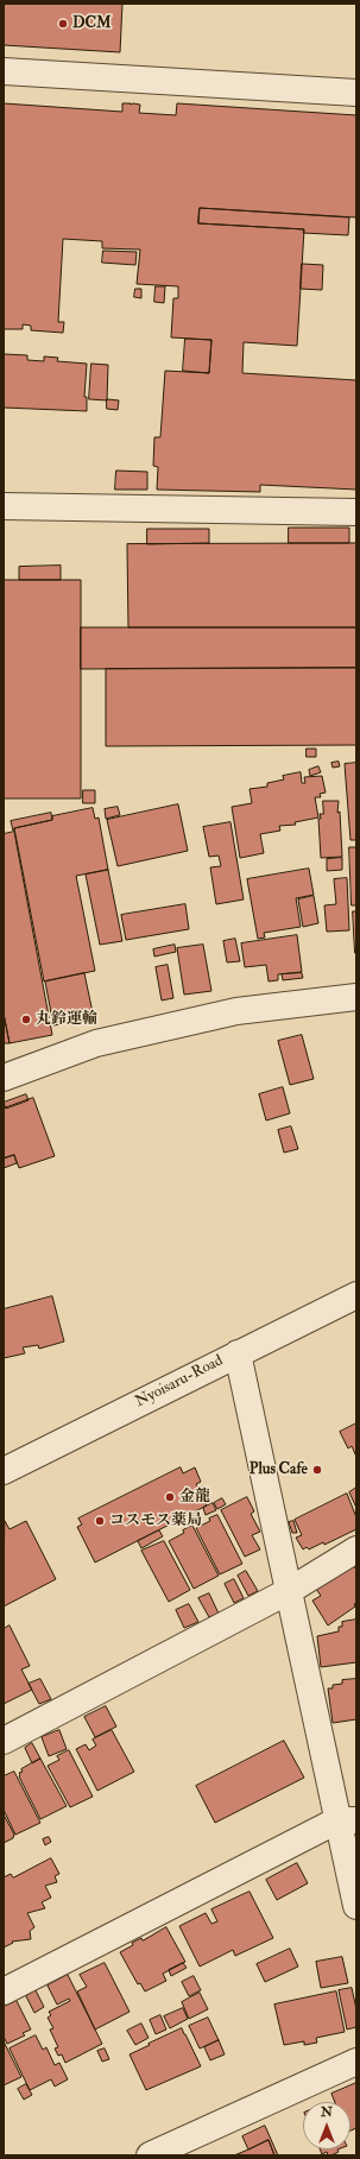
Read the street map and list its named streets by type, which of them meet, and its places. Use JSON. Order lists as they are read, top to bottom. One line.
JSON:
{"streets":{"street":["Nyoisaru-Road"]},"places":["DCM","丸鈴運輸","Plus Cafe","金龍","コスモス薬局"],"north":"top"}
